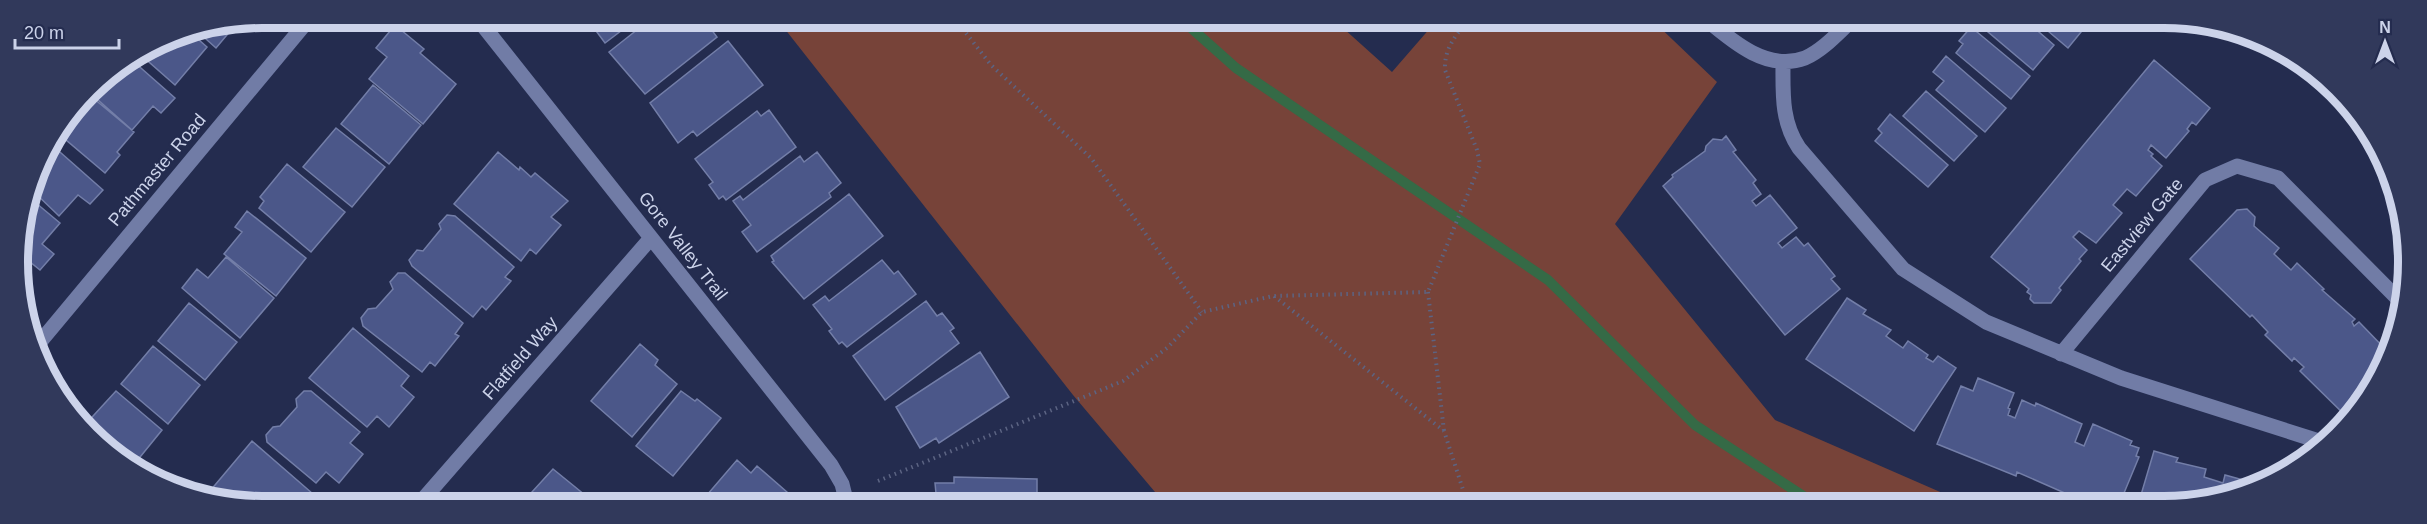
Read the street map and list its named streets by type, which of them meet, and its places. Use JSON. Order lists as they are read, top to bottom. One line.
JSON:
{"streets":{"street":["Pathmaster Road","Eastview Gate","Gore Valley Trail","Flatfield Way"]},"crossings":[["Gore Valley Trail","Flatfield Way"]],"scale_bar":"20 m","north":"top"}
